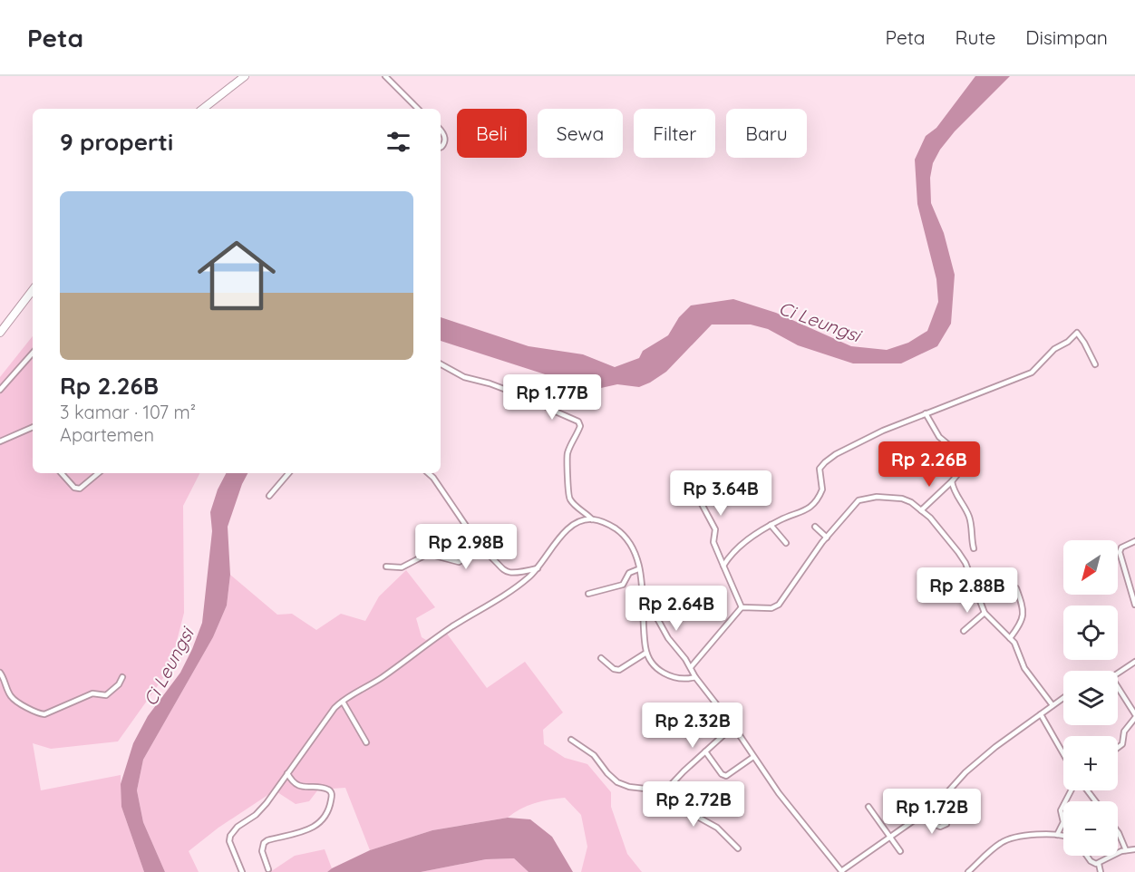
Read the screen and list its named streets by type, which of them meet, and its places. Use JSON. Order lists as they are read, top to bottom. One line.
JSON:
{"water":["Ci Leungsi"],"north":"bottom left","page":{"header":"Peta","nav":["Peta","Rute","Disimpan"],"chip":["Beli","Sewa","Filter","Baru"],"heading":"9 properti","list":[{"name":"Rp 2.26B","note":"3 kamar · 107 m² · Apartemen"}],"price":["Rp 1.77B","Rp 2.26B","Rp 3.64B","Rp 2.98B","Rp 2.88B","Rp 2.64B","Rp 2.32B","Rp 2.72B","Rp 1.72B"],"map_buttons":["+","−"]}}
